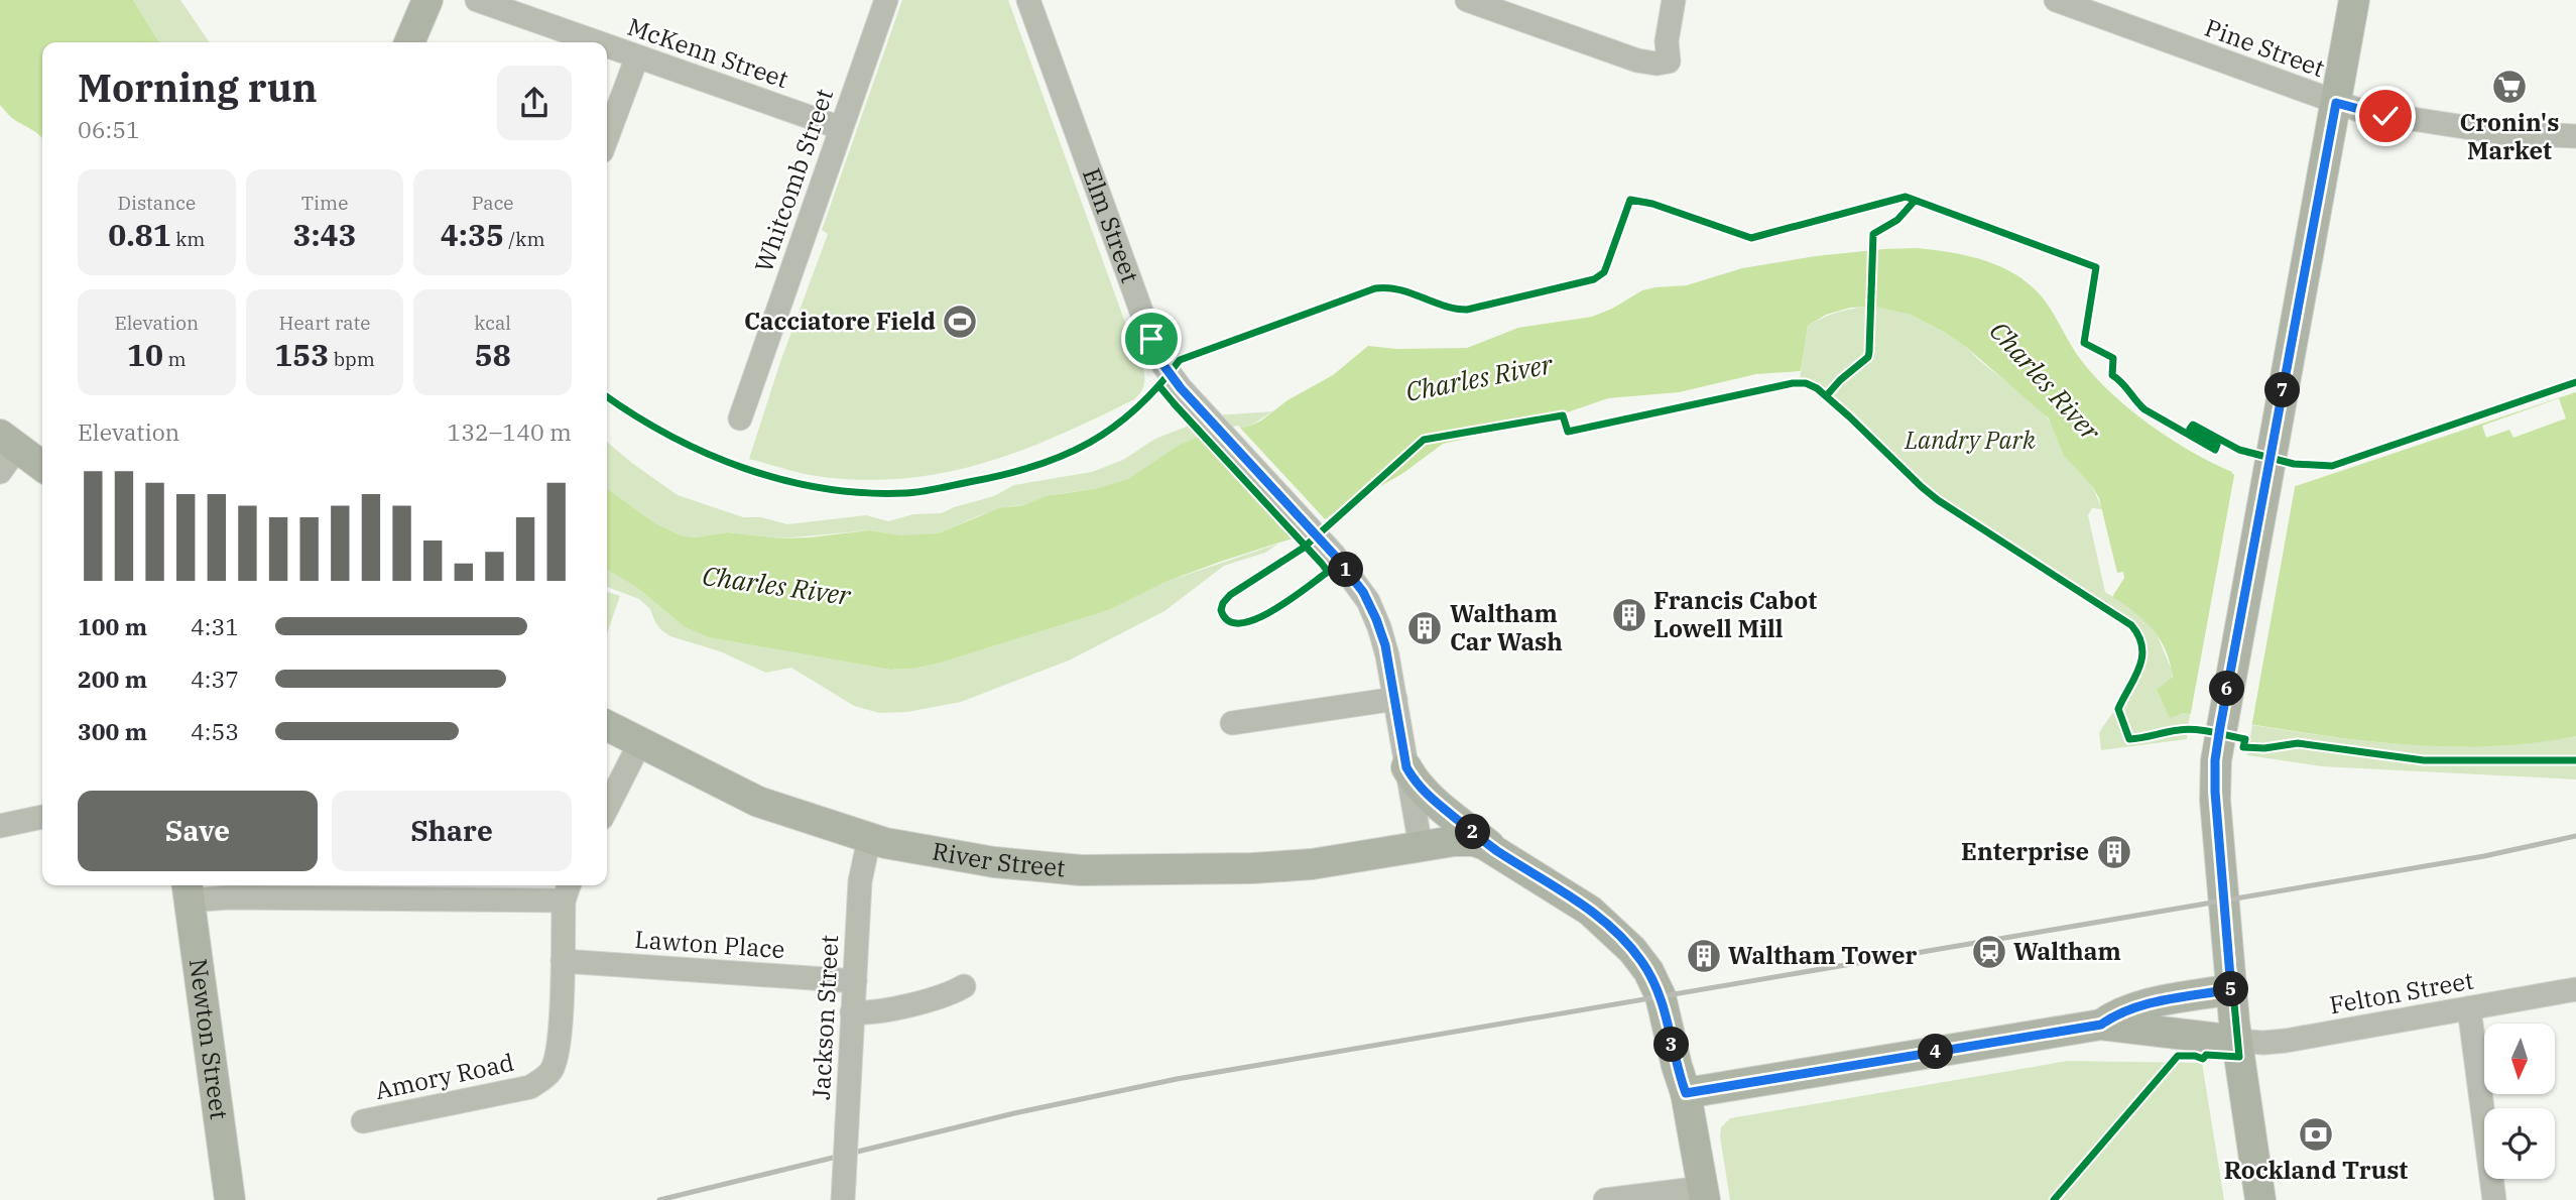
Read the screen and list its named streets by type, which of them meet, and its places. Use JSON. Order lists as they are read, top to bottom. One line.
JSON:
{"streets":{"main road":["River Street","Newton Street"],"street":["Pine Street","McKenn Street","Whitcomb Street","Elm Street","Lawton Place","Felton Street","Jackson Street","Amory Road"]},"crossings":[["McKenn Street","Whitcomb Street"],["Elm Street","River Street"],["River Street","Jackson Street"],["Lawton Place","Jackson Street"],["Lawton Place","Amory Road"]],"water":["Charles River"],"parks":["Landry Park"],"places":{"supermarket":["Cronin's Market"],"sports":["Cacciatore Field"],"building":["Francis Cabot Lowell Mill","Waltham Car Wash","Enterprise","Waltham Tower"],"station":["Waltham"],"bank":["Rockland Trust"]},"north":"bottom","page":{"heading":["Morning run","06:51"],"stats":[["Distance","0.81 km"],["Time","3:43"],["Pace","4:35 /km"],["Elevation","10 m"],["Heart rate","153 bpm"],["kcal","58"]],"pins":["7","1","6","2","5","3","4"],"chart":["Elevation","132–140 m"],"list":[{"name":"100 m","note":"4:31"},{"name":"200 m","note":"4:37"},{"name":"300 m","note":"4:53"}],"buttons":["Save","Share"]}}
